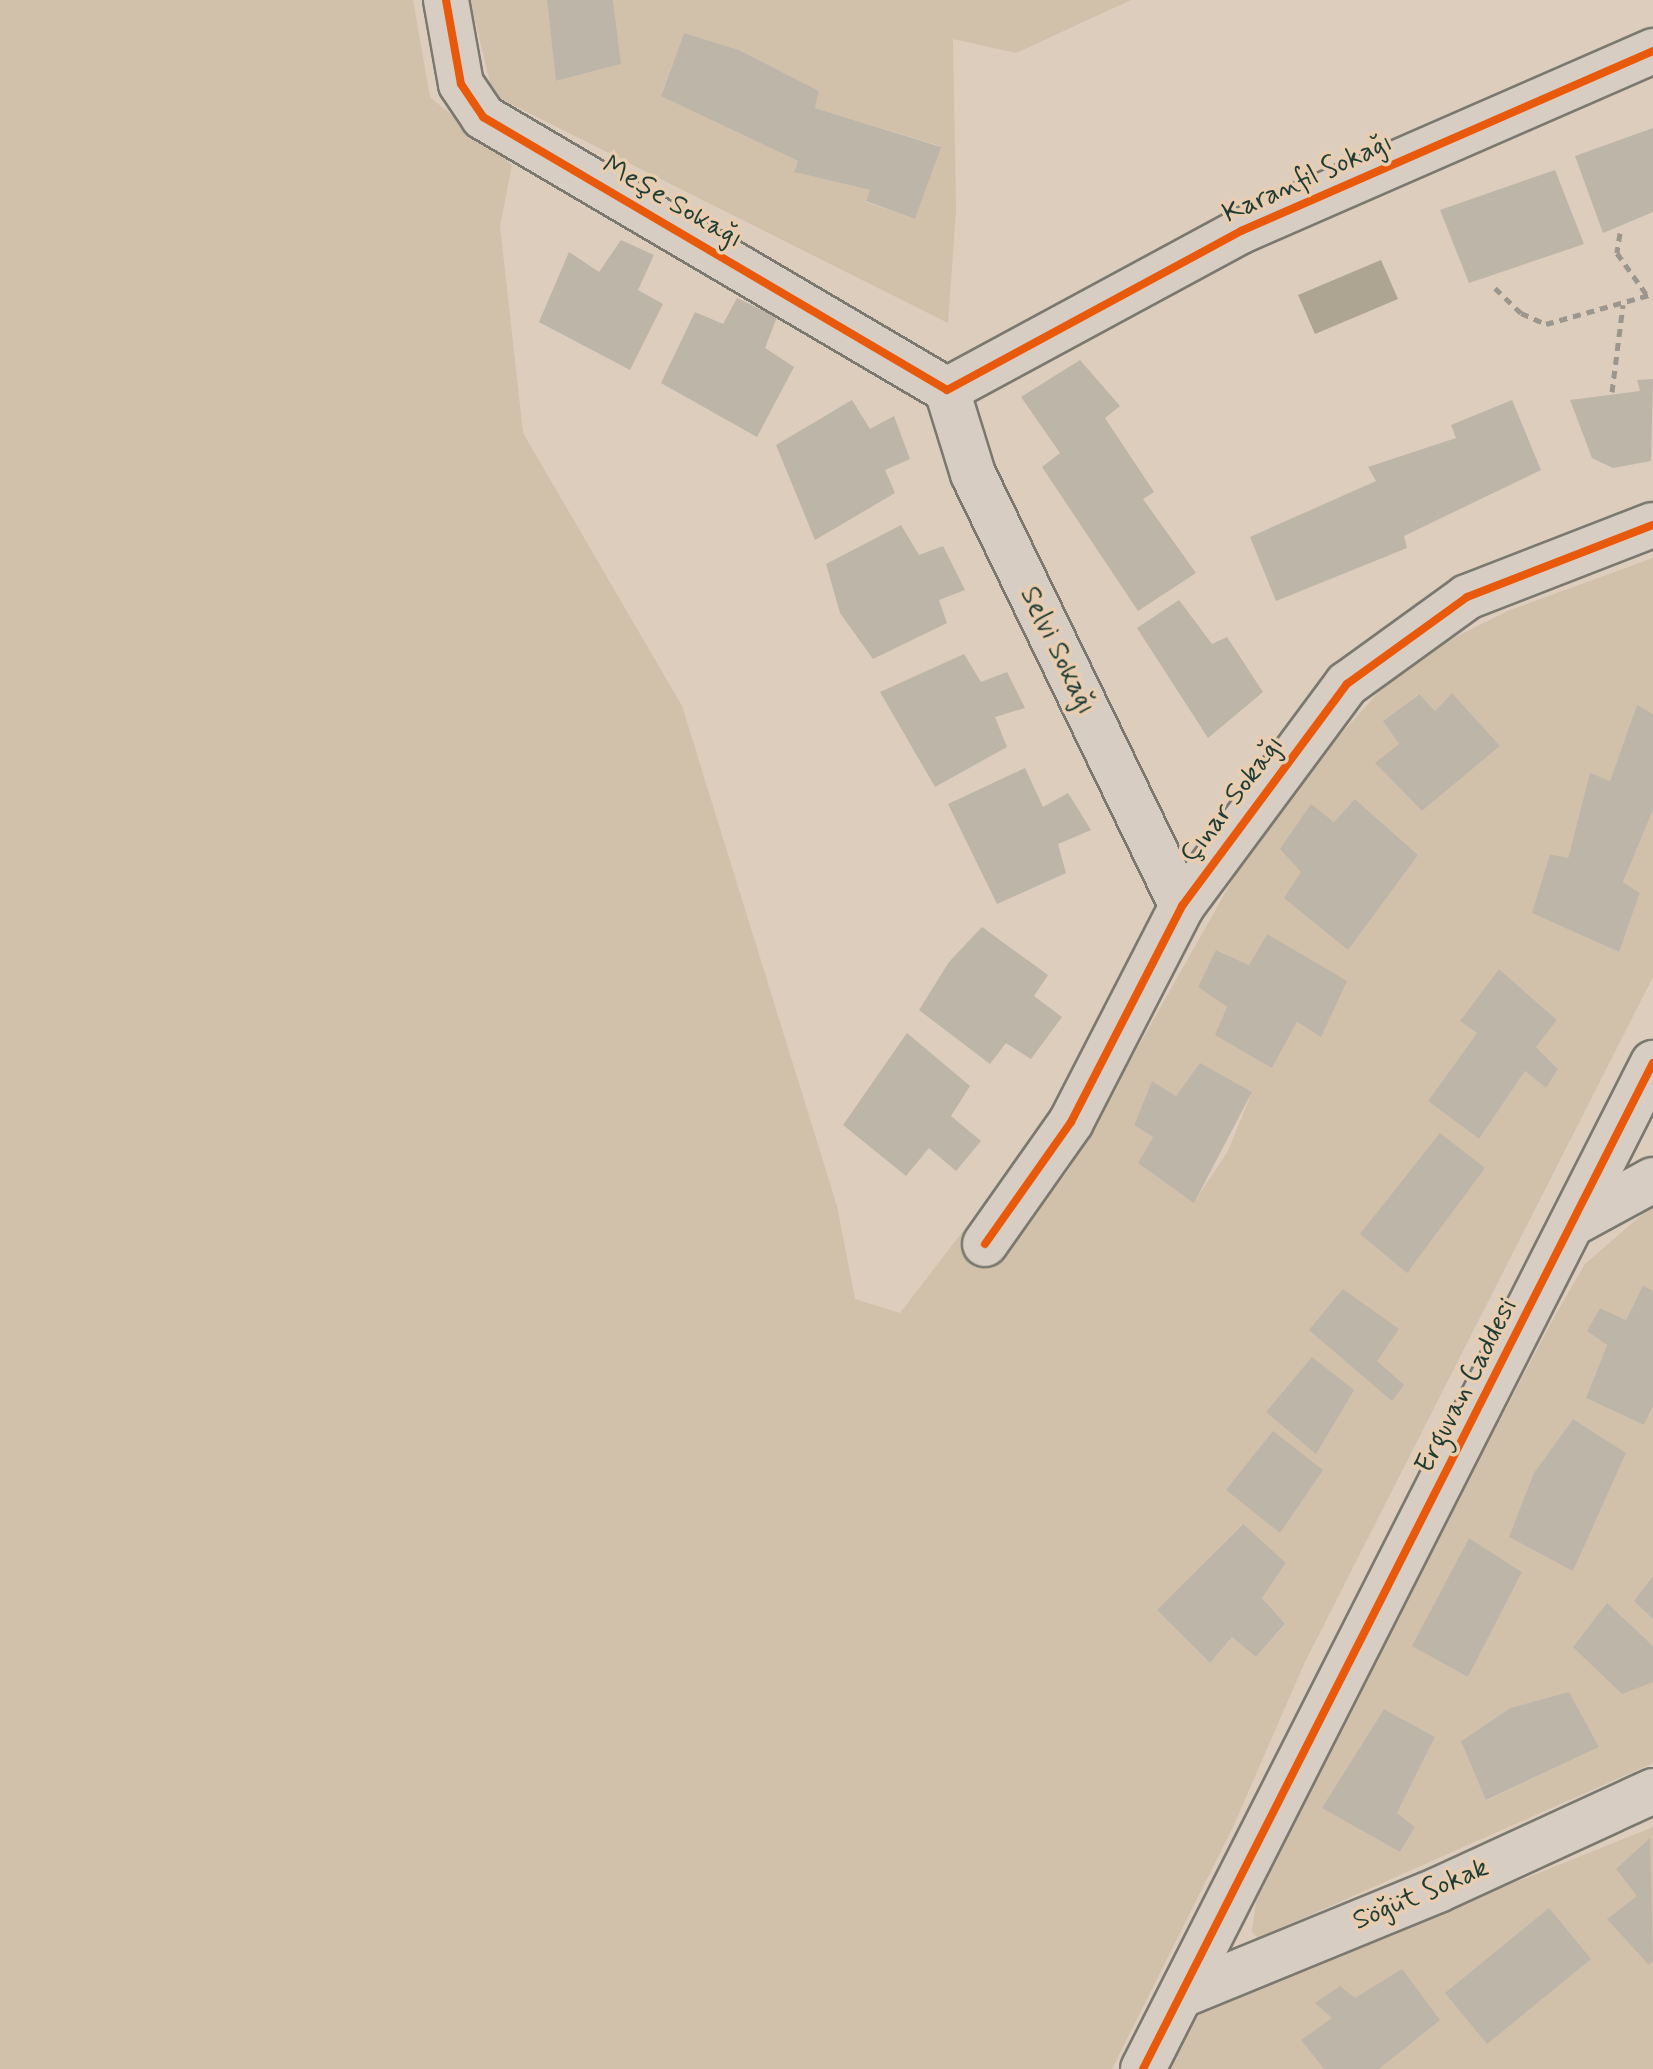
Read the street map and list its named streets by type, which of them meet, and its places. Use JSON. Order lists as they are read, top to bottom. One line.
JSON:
{"streets":{"street":["Karanfil Sokağı","Meşe Sokağı","Selvi Sokağı","Çınar Sokağı","Erguvan Caddesi","Söğüt Sokak"]},"crossings":[["Karanfil Sokağı","Meşe Sokağı"],["Karanfil Sokağı","Selvi Sokağı"],["Meşe Sokağı","Selvi Sokağı"],["Selvi Sokağı","Çınar Sokağı"],["Erguvan Caddesi","Söğüt Sokak"]]}
